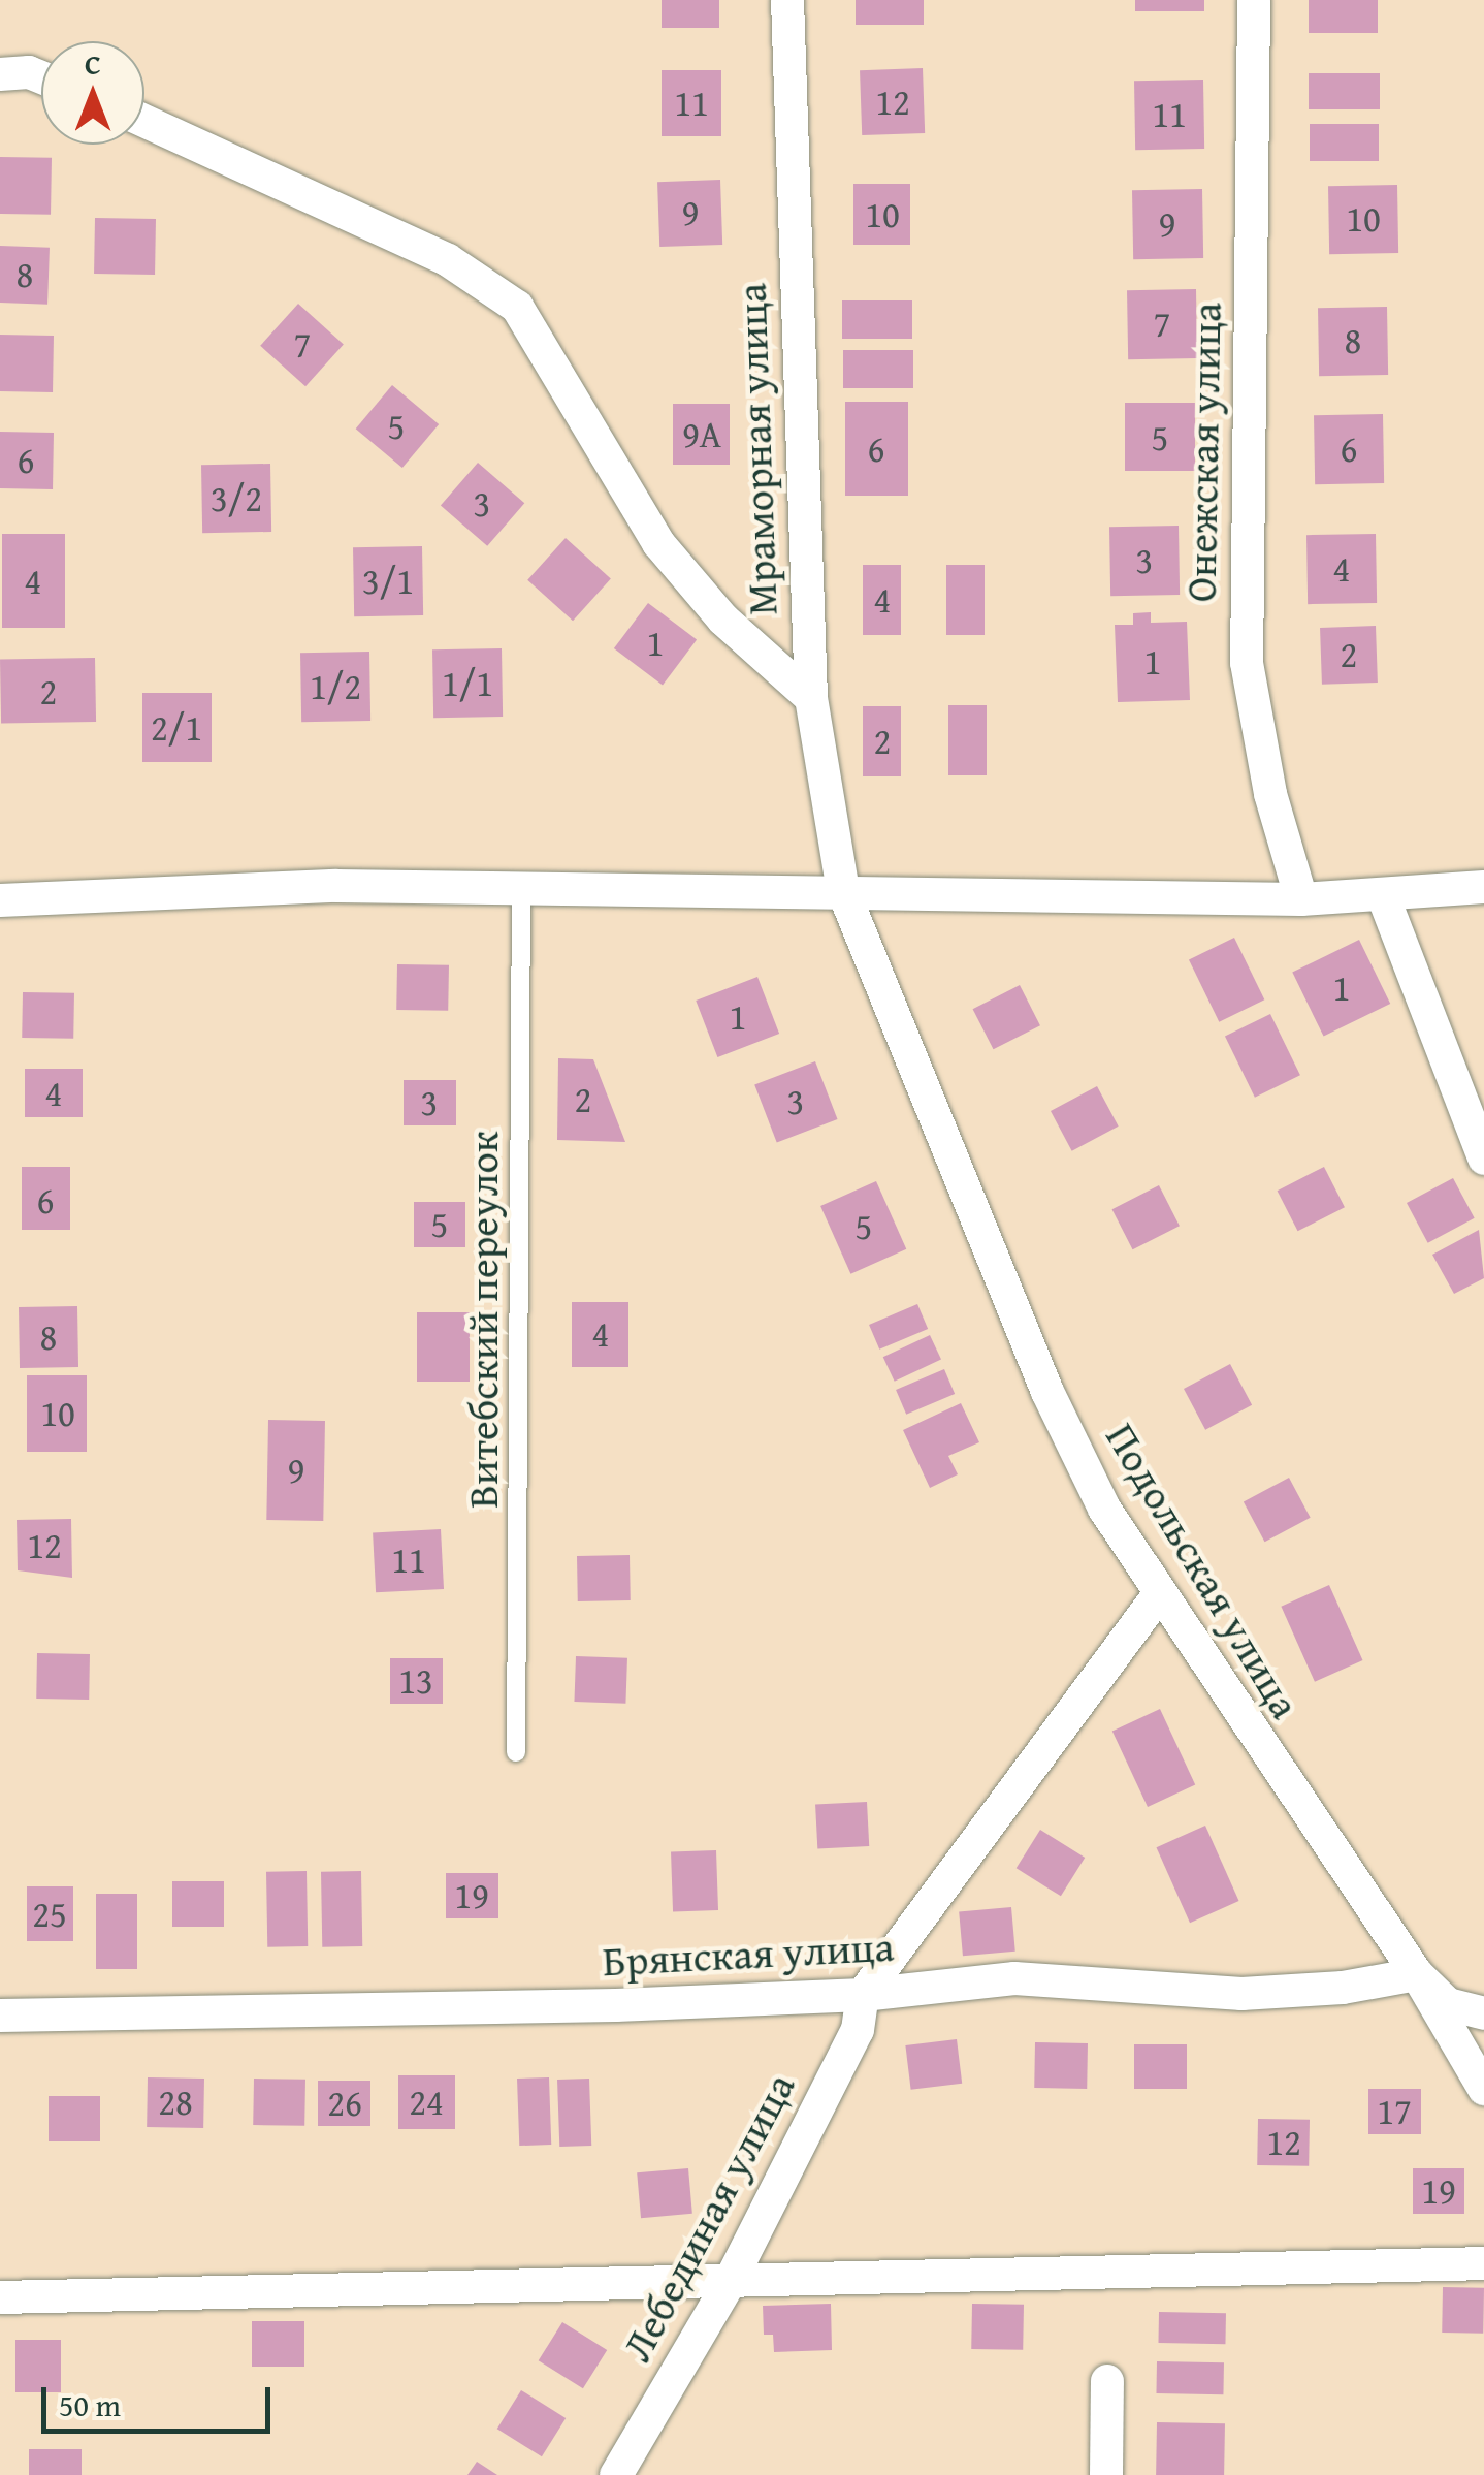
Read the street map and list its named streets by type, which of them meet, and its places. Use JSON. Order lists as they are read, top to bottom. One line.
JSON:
{"streets":{"street":["Мраморная улица","Онежская улица","Подольская улица","Брянская улица","Лебединая улица"],"lane":["Витебский переулок"]},"crossings":[["Мраморная улица","Подольская улица"],["Подольская улица","Брянская улица"],["Брянская улица","Лебединая улица"]],"house_numbers":["12","11","11","9","10","10","9","8","7","8","7","5","9А","5","6","6","6","3/2","3","3","4","4","3/1","4","1","2","1","1/1","1/2","2","2/1","2","1","1","4","2","3","3","6","5","5","4","8","10","9","12","11","13","19","25","28","24","26","17","12","19"],"scale_bar":"50 m","north":"top"}
